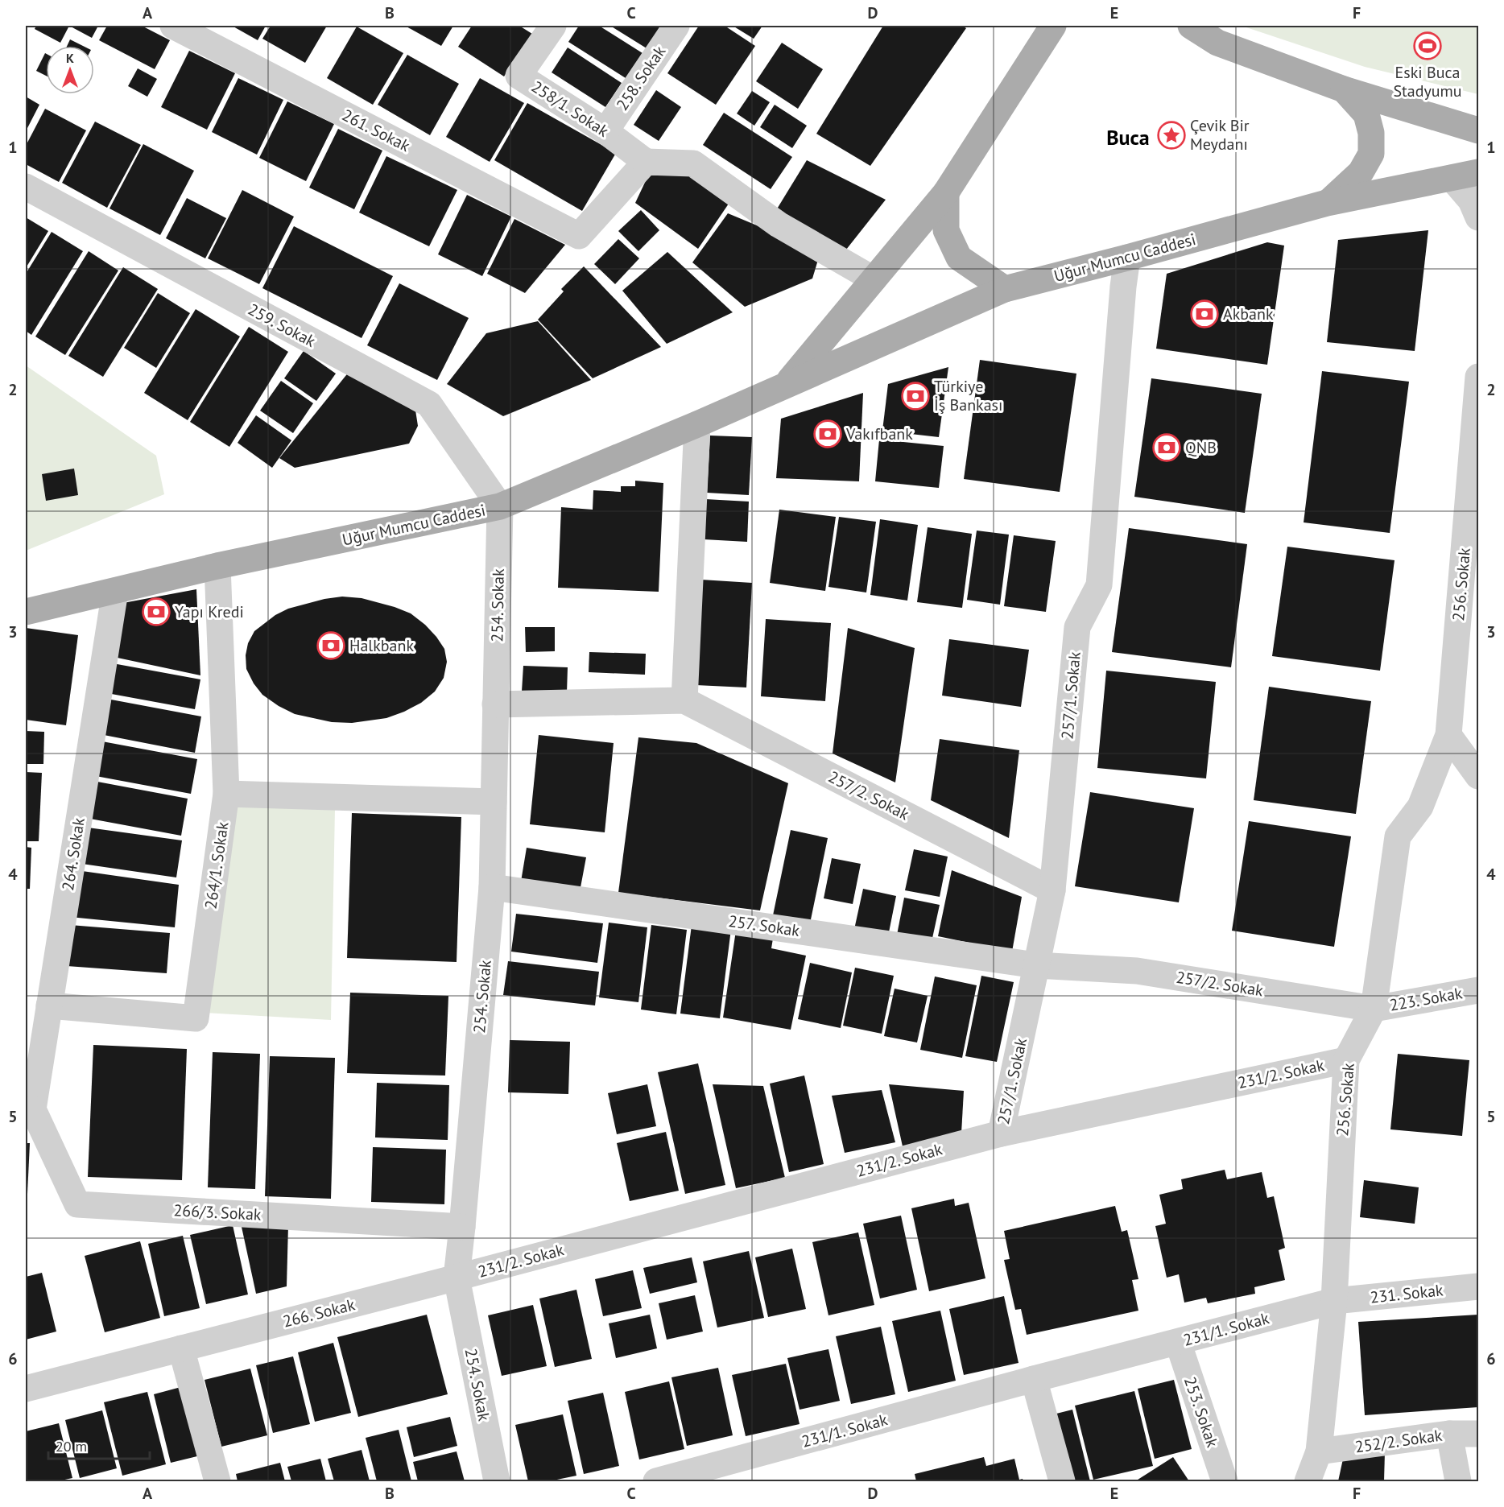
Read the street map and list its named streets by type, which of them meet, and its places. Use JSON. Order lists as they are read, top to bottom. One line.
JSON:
{"streets":{"main road":["Uğur Mumcu Caddesi"],"street":["258. Sokak","258/1. Sokak","261. Sokak","259. Sokak","256. Sokak","254. Sokak","257/1. Sokak","257/2. Sokak","264. Sokak","264/1. Sokak","257. Sokak","223. Sokak","231/2. Sokak","266/3. Sokak","231. Sokak","266. Sokak","231/1. Sokak","253. Sokak","252/2. Sokak"]},"crossings":[["258. Sokak","258/1. Sokak"],["258/1. Sokak","261. Sokak"],["Uğur Mumcu Caddesi","259. Sokak"],["Uğur Mumcu Caddesi","254. Sokak"],["Uğur Mumcu Caddesi","257/1. Sokak"],["Uğur Mumcu Caddesi","264. Sokak"],["Uğur Mumcu Caddesi","264/1. Sokak"],["259. Sokak","254. Sokak"],["256. Sokak","257/2. Sokak"],["256. Sokak","223. Sokak"],["256. Sokak","231/2. Sokak"],["256. Sokak","231. Sokak"],["256. Sokak","231/1. Sokak"],["256. Sokak","252/2. Sokak"],["254. Sokak","257/2. Sokak"],["254. Sokak","257. Sokak"],["254. Sokak","231/2. Sokak"],["254. Sokak","266/3. Sokak"],["254. Sokak","266. Sokak"],["257/1. Sokak","257/2. Sokak"],["257/1. Sokak","257. Sokak"],["257/1. Sokak","231/2. Sokak"],["257/2. Sokak","257. Sokak"],["257/2. Sokak","223. Sokak"],["264. Sokak","264/1. Sokak"],["264. Sokak","266/3. Sokak"],["231/2. Sokak","266. Sokak"],["231. Sokak","231/1. Sokak"],["231/1. Sokak","253. Sokak"]],"districts":["Buca"],"places":{"sports":["Eski Buca Stadyumu"],"place":["Çevik Bir Meydanı"],"bank":["Akbank","Türkiye İş Bankası","Vakıfbank","QNB","Yapı Kredi","Halkbank"]},"scale_bar":"20 m","north":"top","grid":{"columns":["A","B","C","D","E","F"],"rows":["1","2","3","4","5","6"]}}
